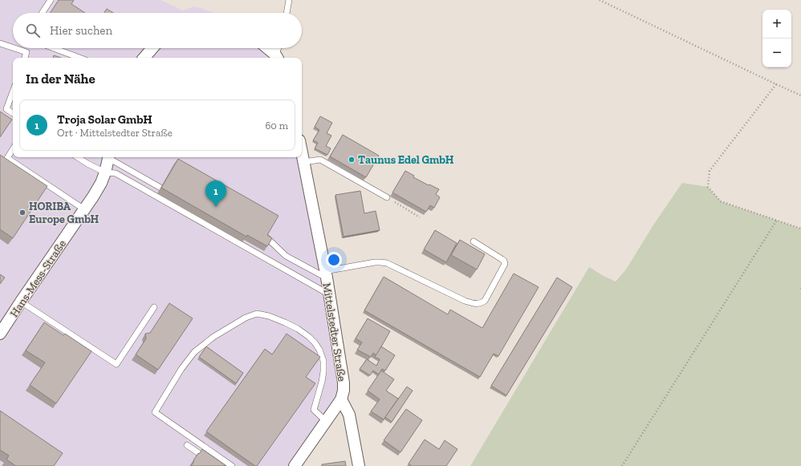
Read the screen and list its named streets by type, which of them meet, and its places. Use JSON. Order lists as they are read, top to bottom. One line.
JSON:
{"streets":{"street":["Hans-Mess-Straße","Mittelstedter Straße"]},"places":["Taunus Edel GmbH","HORIBA Europe GmbH"],"page":{"map_buttons":["+","−"],"search":"Hier suchen","heading":"In der Nähe","list":[{"mark":"1","name":"Troja Solar GmbH","note":"Ort · Mittelstedter Straße","value":"60 m"}],"pins":"1"}}
